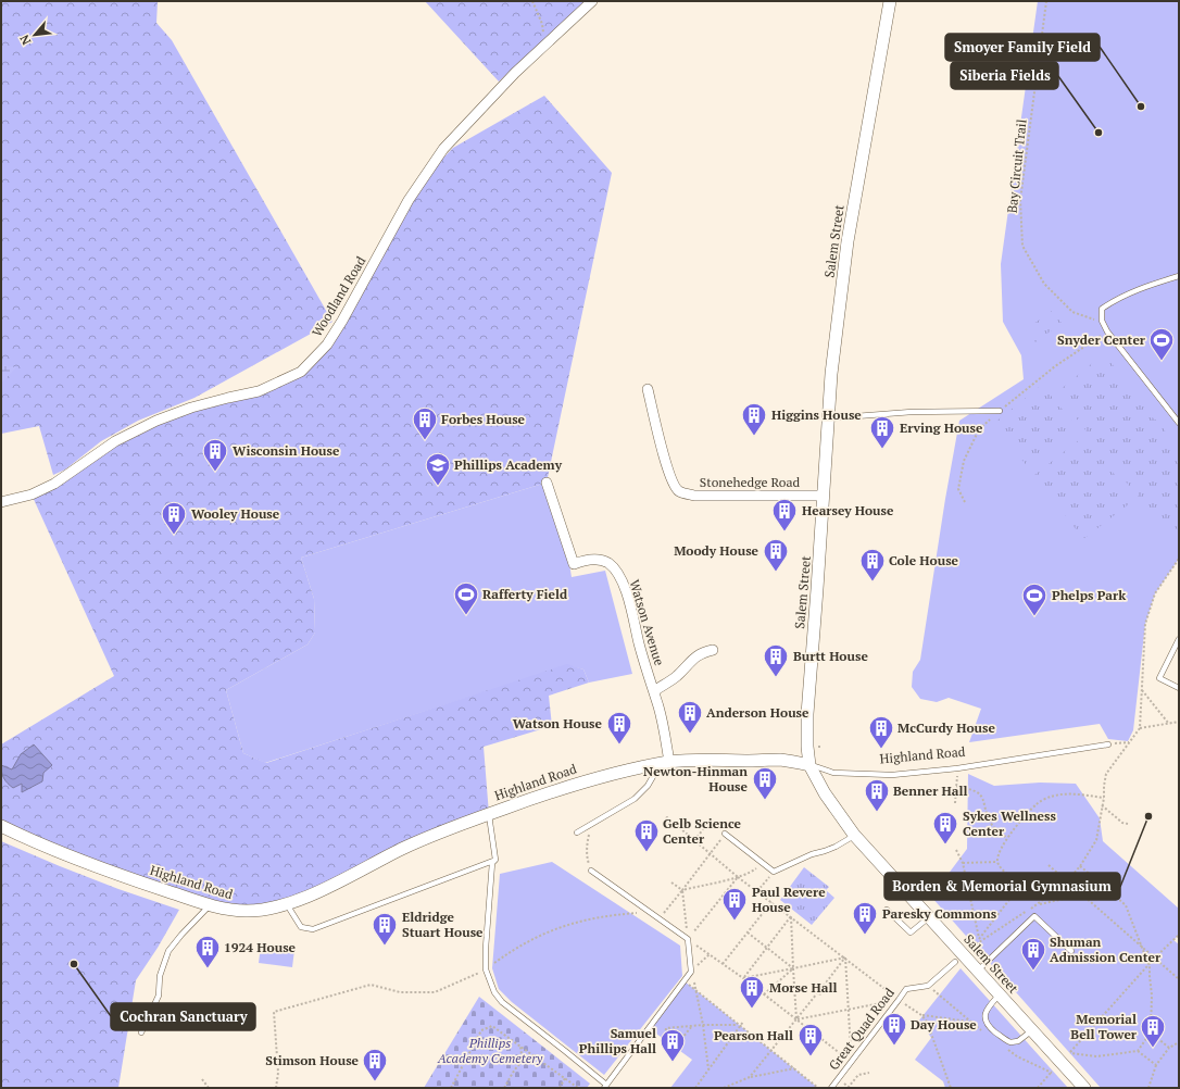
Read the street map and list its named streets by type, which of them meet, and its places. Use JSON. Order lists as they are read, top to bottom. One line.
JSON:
{"streets":{"street":["Salem Street","Woodland Road","Stonehedge Road","Watson Avenue","Highland Road"],"lane":["Great Quad Road"],"path":["Bay Circuit Trail"]},"crossings":[["Salem Street","Stonehedge Road"],["Salem Street","Highland Road"],["Watson Avenue","Highland Road"]],"parks":["Phillips Academy Cemetery"],"places":{"other":["Smoyer Family Field","Siberia Fields","Borden & Memorial Gymnasium","Cochran Sanctuary"],"sports":["Snyder Center","Rafferty Field","Phelps Park"],"building":["Higgins House","Forbes House","Erving House","Wisconsin House","Hearsey House","Wooley House","Moody House","Cole House","Burtt House","Anderson House","Watson House","McCurdy House","Newton-Hinman House","Benner Hall","Sykes Wellness Center","Gelb Science Center","Paul Revere House","Paresky Commons","Eldridge Stuart House","1924 House","Shuman Admission Center","Morse Hall","Day House","Memorial Bell Tower","Pearson Hall","Samuel Phillips Hall","Stimson House"],"school or university":["Phillips Academy"]},"north":"bottom left"}
